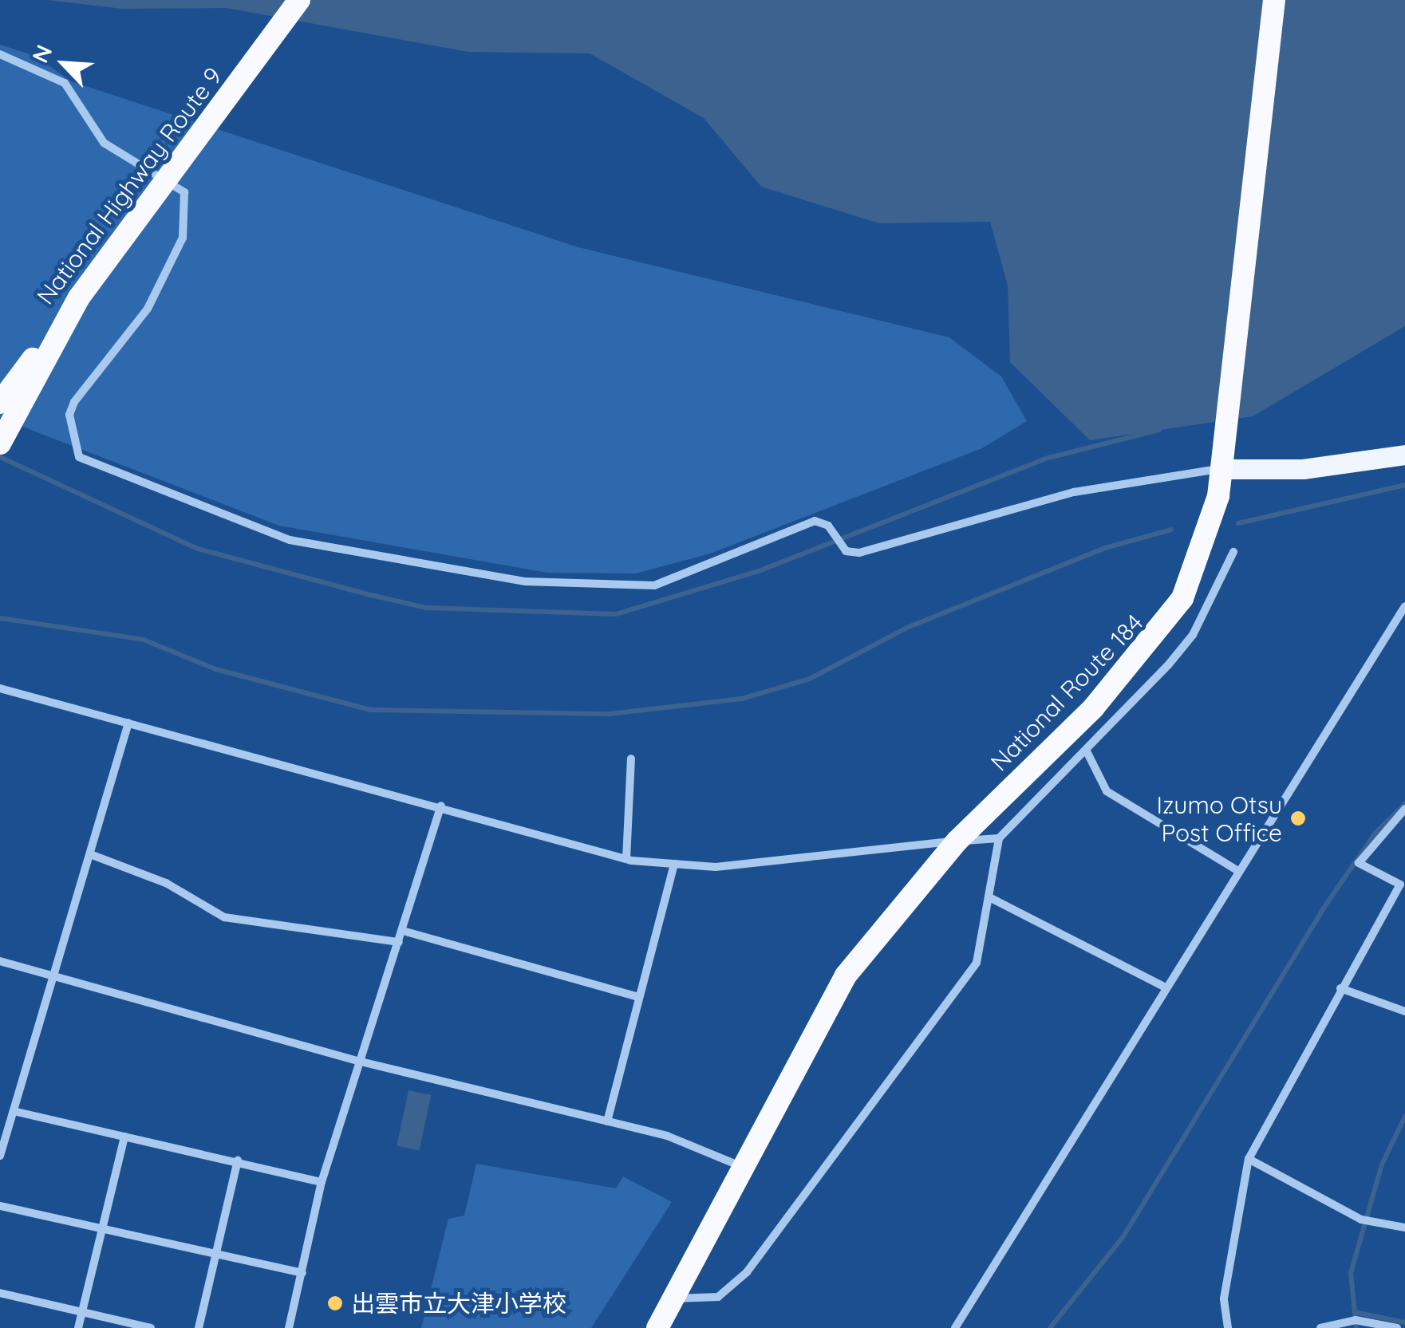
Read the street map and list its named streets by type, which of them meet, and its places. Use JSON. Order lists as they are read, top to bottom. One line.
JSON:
{"streets":{"highway":["National Highway Route 9","National Route 184"]},"places":["Izumo Otsu Post Office","出雲市立大津小学校"],"north":"top left"}
